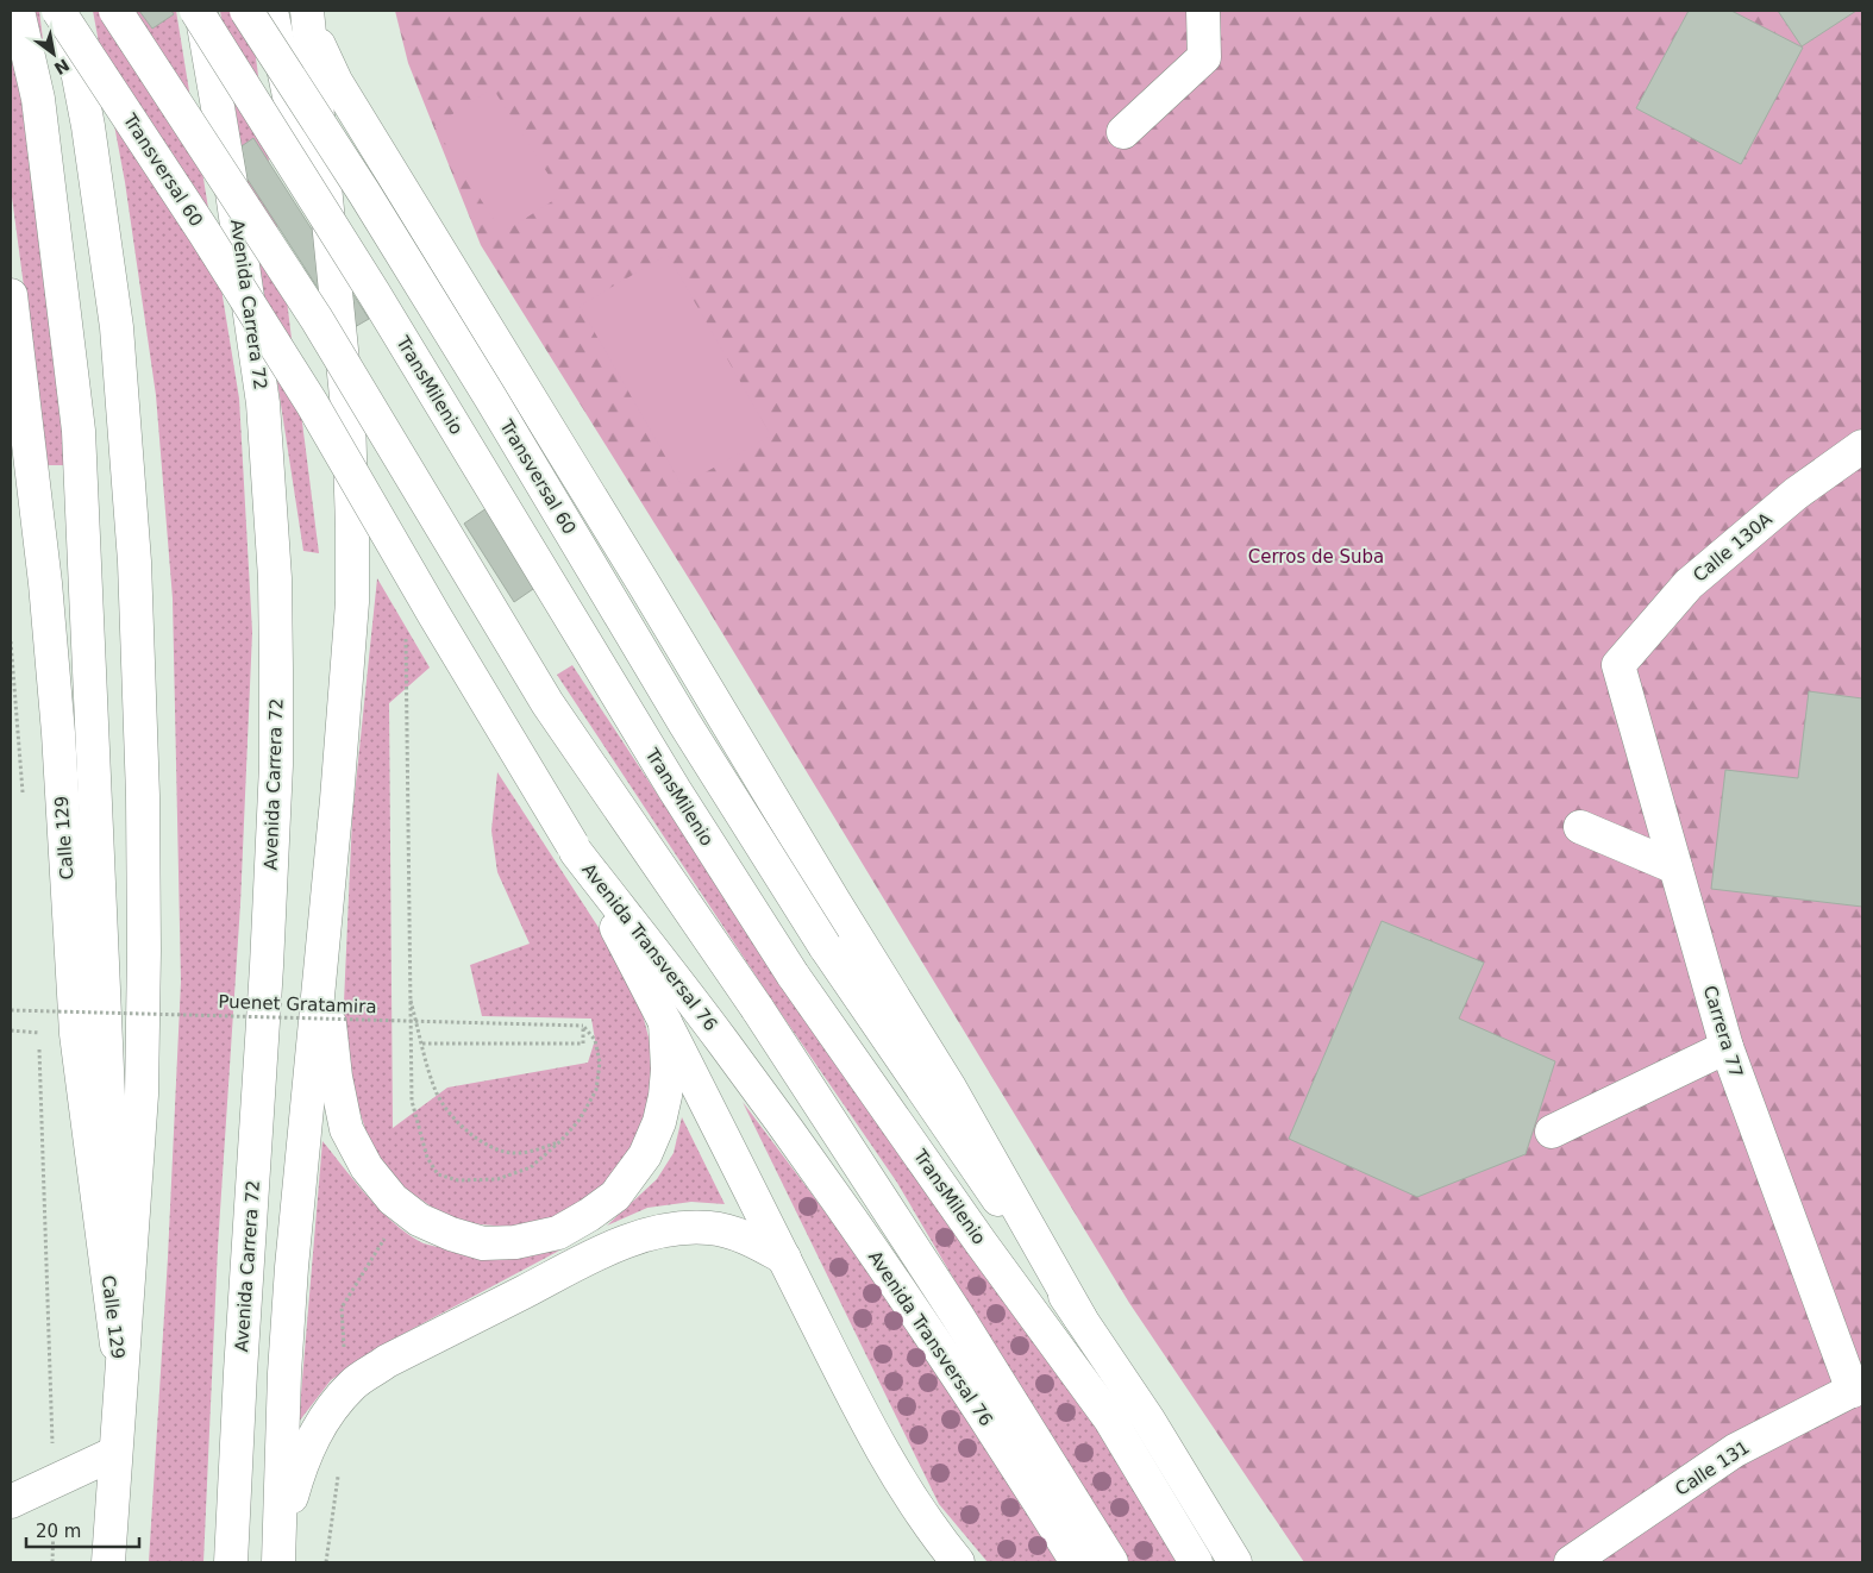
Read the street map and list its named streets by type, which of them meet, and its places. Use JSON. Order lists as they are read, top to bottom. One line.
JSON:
{"streets":{"main road":["Transversal 60","Avenida Carrera 72","TransMilenio","Calle 130A","Calle 129","Avenida Transversal 76","Carrera 77","Calle 131"],"path":["Puenet Gratamira"]},"crossings":[["Transversal 60","Avenida Transversal 76"],["Avenida Carrera 72","TransMilenio"],["Calle 130A","Carrera 77"],["Carrera 77","Calle 131"]],"parks":["Cerros de Suba"],"scale_bar":"20 m","north":"bottom right"}
